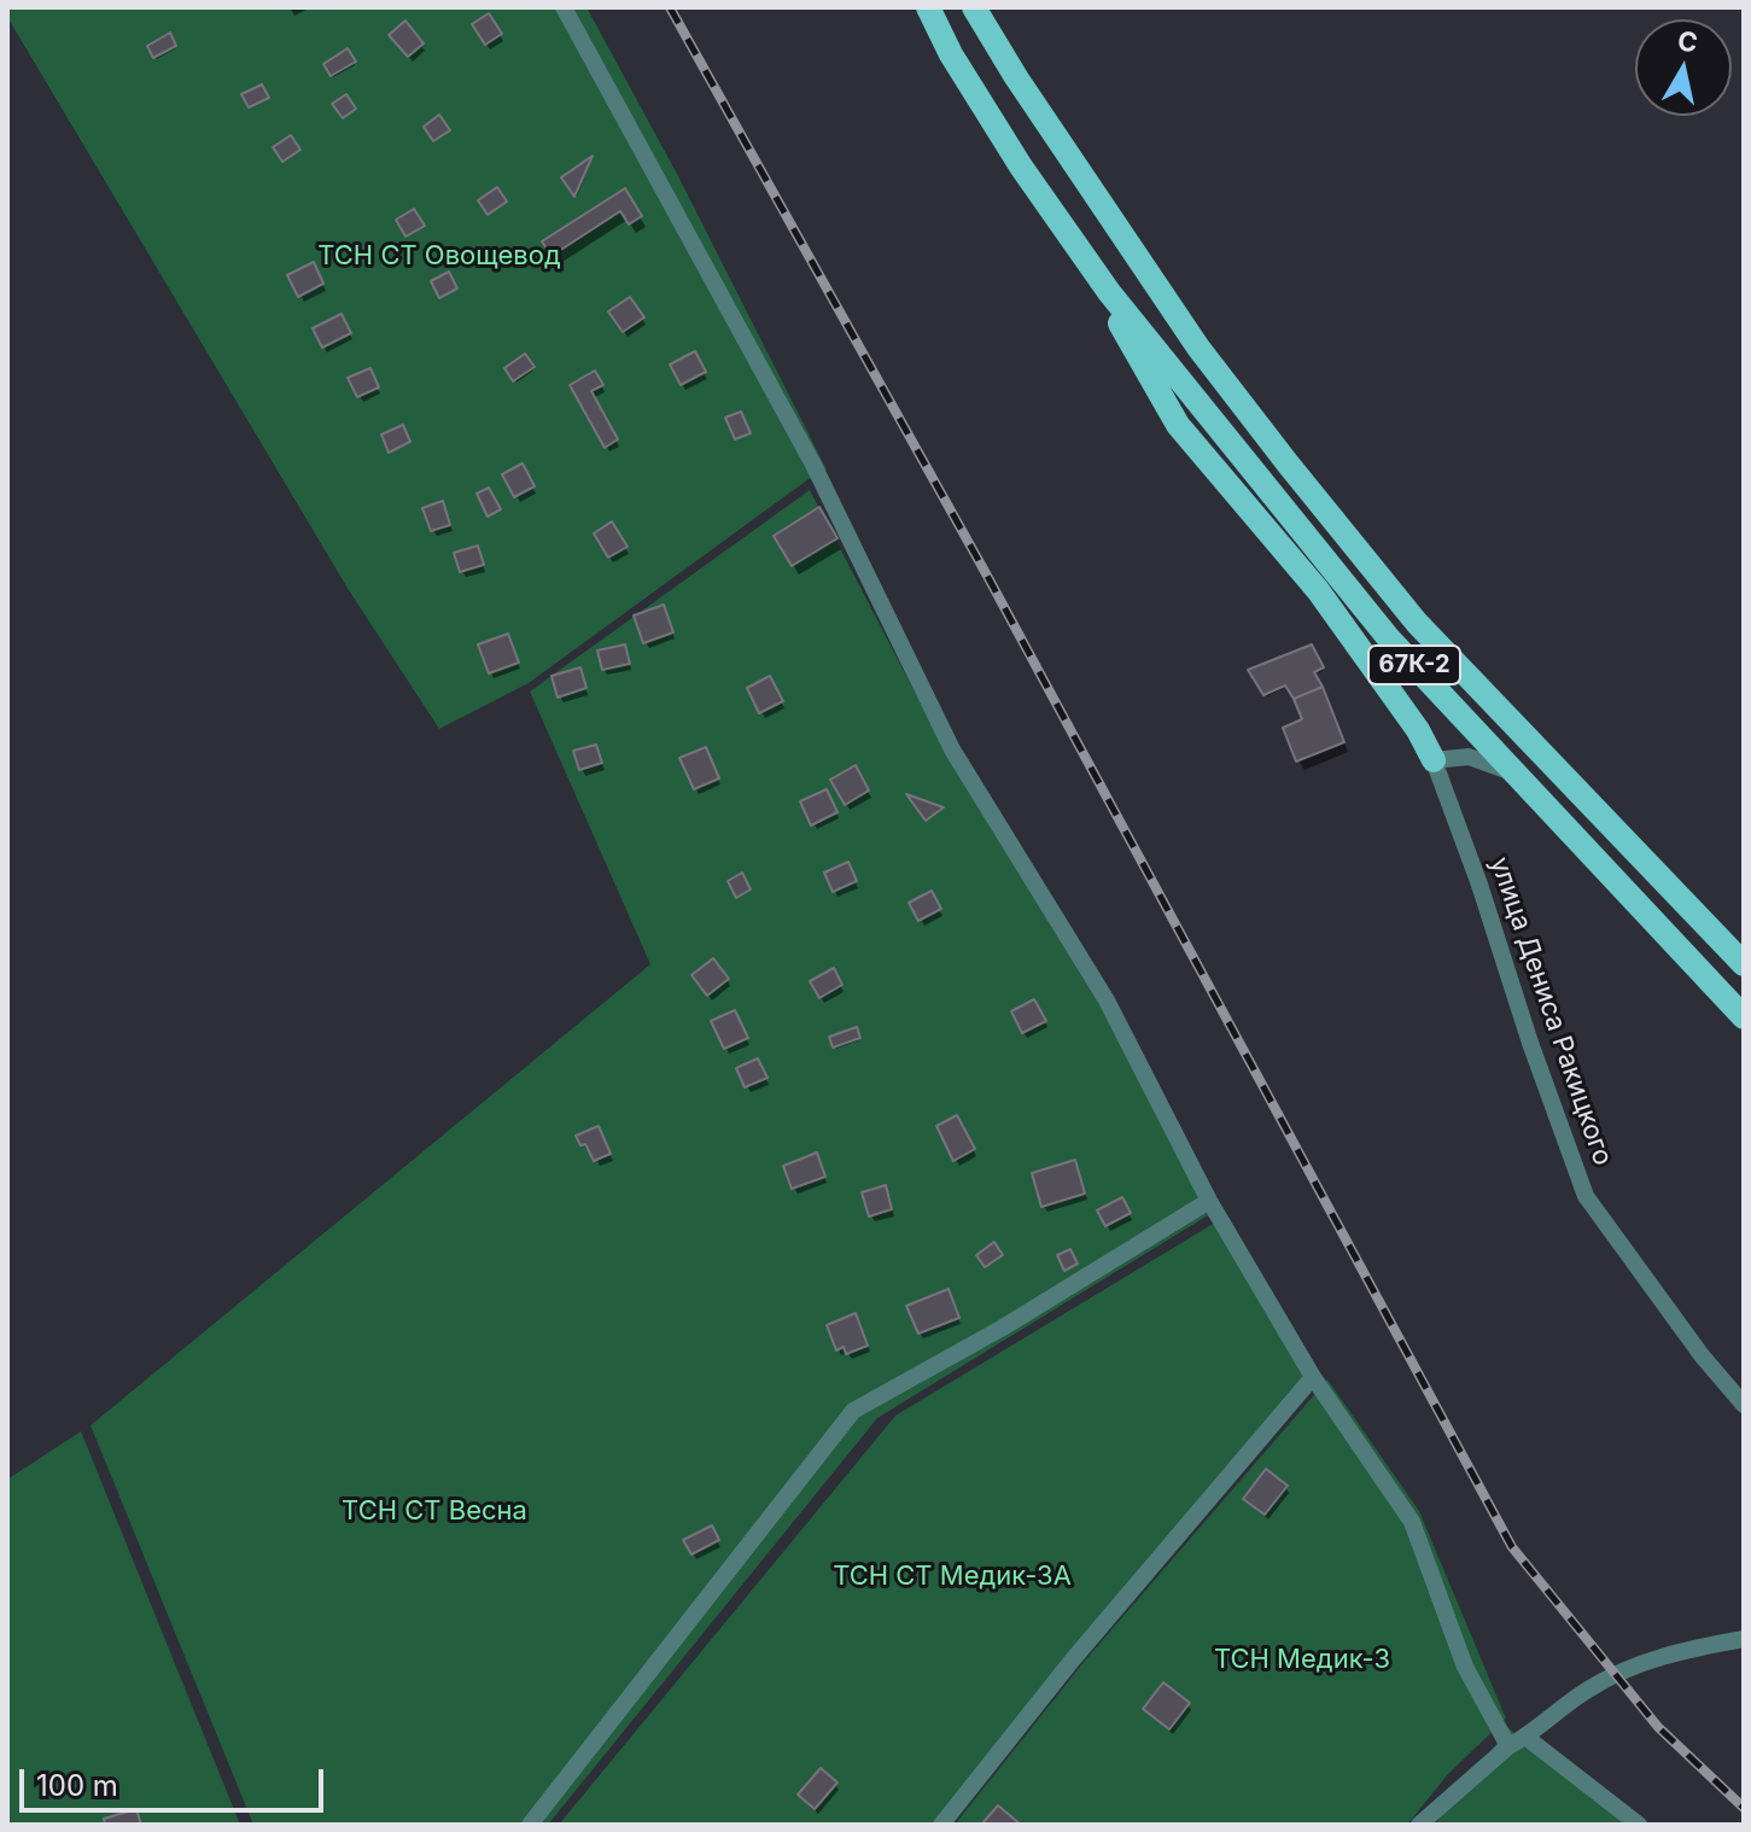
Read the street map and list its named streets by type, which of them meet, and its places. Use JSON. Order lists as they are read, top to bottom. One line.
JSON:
{"streets":{"main road":["67К-2"],"street":["улица Дениса Ракицкого"]},"parks":["ТСН СТ Овощевод","ТСН СТ Весна","ТСН СТ Медик-3А","ТСН Медик-3"],"scale_bar":"100 m","north":"top"}
